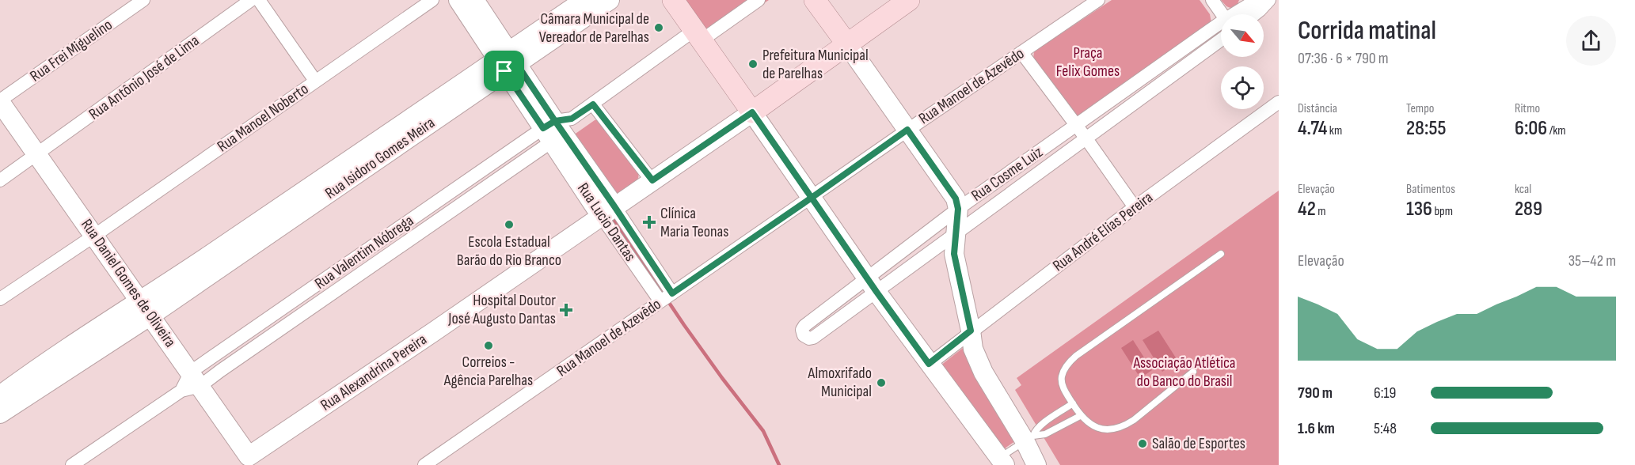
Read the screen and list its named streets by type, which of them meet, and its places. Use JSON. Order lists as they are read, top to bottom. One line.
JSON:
{"streets":{"street":["Rua Frei Miguelino","Rua Antônio José de Lima","Rua Manoel de Azevêdo","Rua Manoel Noberto","Rua Isidoro Gomes Meira","Rua Cosme Luiz","Rua Lucio Dantas","Rua André Elias Pereira","Rua Valentim Nóbrega","Rua Daniel Gomes de Oliveira","Rua Alexandrina Pereira"]},"crossings":[["Rua Frei Miguelino","Rua Daniel Gomes de Oliveira"],["Rua Antônio José de Lima","Rua Daniel Gomes de Oliveira"],["Rua Manoel de Azevêdo","Rua Lucio Dantas"],["Rua Manoel Noberto","Rua Daniel Gomes de Oliveira"],["Rua Isidoro Gomes Meira","Rua Lucio Dantas"],["Rua Isidoro Gomes Meira","Rua Daniel Gomes de Oliveira"],["Rua Lucio Dantas","Rua Valentim Nóbrega"],["Rua Lucio Dantas","Rua Alexandrina Pereira"],["Rua Valentim Nóbrega","Rua Daniel Gomes de Oliveira"],["Rua Daniel Gomes de Oliveira","Rua Alexandrina Pereira"]],"parks":["Praça Felix Gomes","Associação Atlética do Banco do Brasil"],"places":{"other":["Câmara Municipal de Vereador de Parelhas","Prefeitura Municipal de Parelhas","Escola Estadual Barão do Rio Branco","Correios - Agência Parelhas","Almoxrifado Municipal","Salão de Esportes"],"health":["Clínica Maria Teonas","Hospital Doutor José Augusto Dantas"]},"north":"bottom right","page":{"heading":["Corrida matinal","07:36 · 6 × 790 m"],"stats":[["Distância","4.74 km"],["Tempo","28:55"],["Ritmo","6:06 /km"],["Elevação","42 m"],["Batimentos","136 bpm"],["kcal","289"]],"chart":["Elevação","35–42 m"],"list":[{"name":"790 m","note":"6:19"},{"name":"1.6 km","note":"5:48"}]}}
